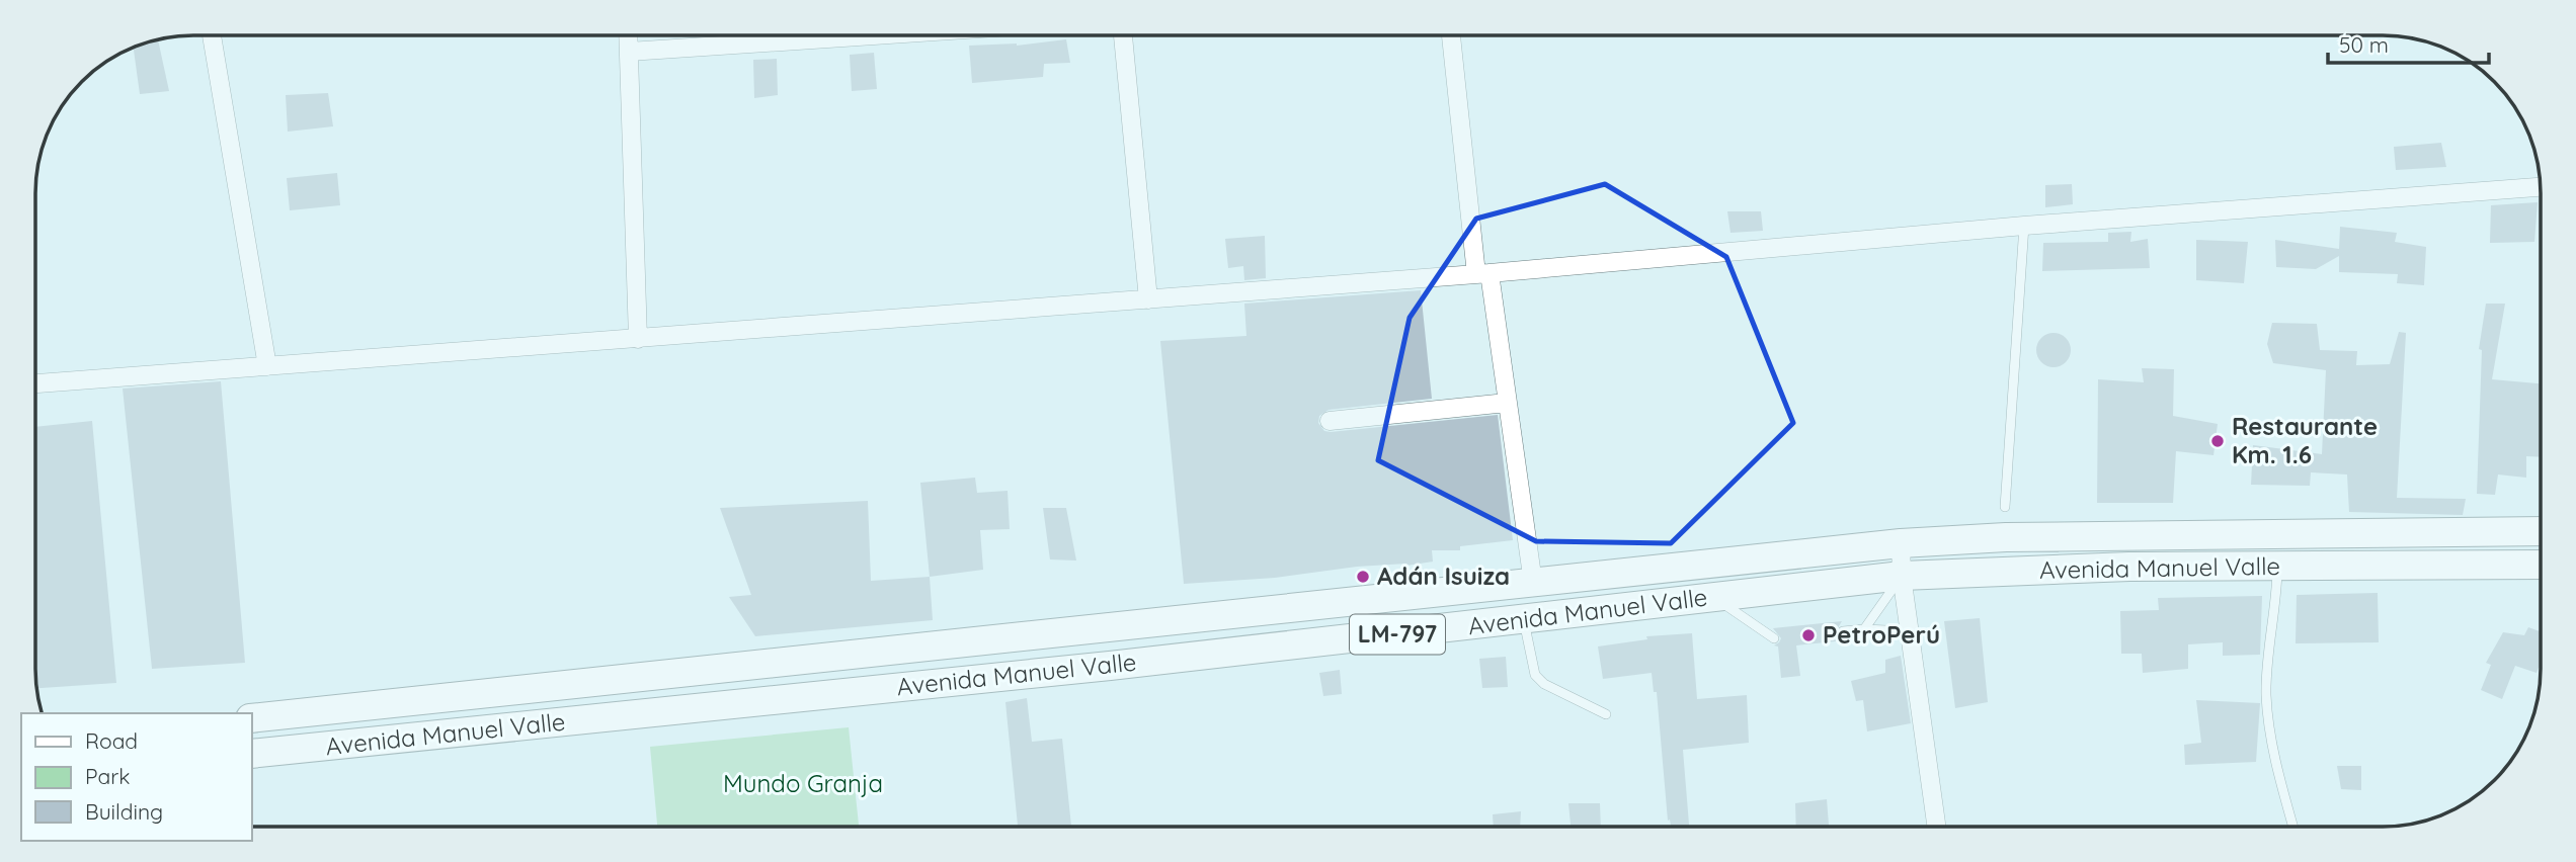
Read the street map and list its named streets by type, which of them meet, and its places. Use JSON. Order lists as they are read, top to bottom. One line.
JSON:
{"streets":{"main road":["Avenida Manuel Valle","LM-797"]},"parks":["Mundo Granja"],"places":["Restaurante Km. 1.6","Adán Isuiza","PetroPerú"],"legend":["Road","Park","Building"],"scale_bar":"50 m"}
